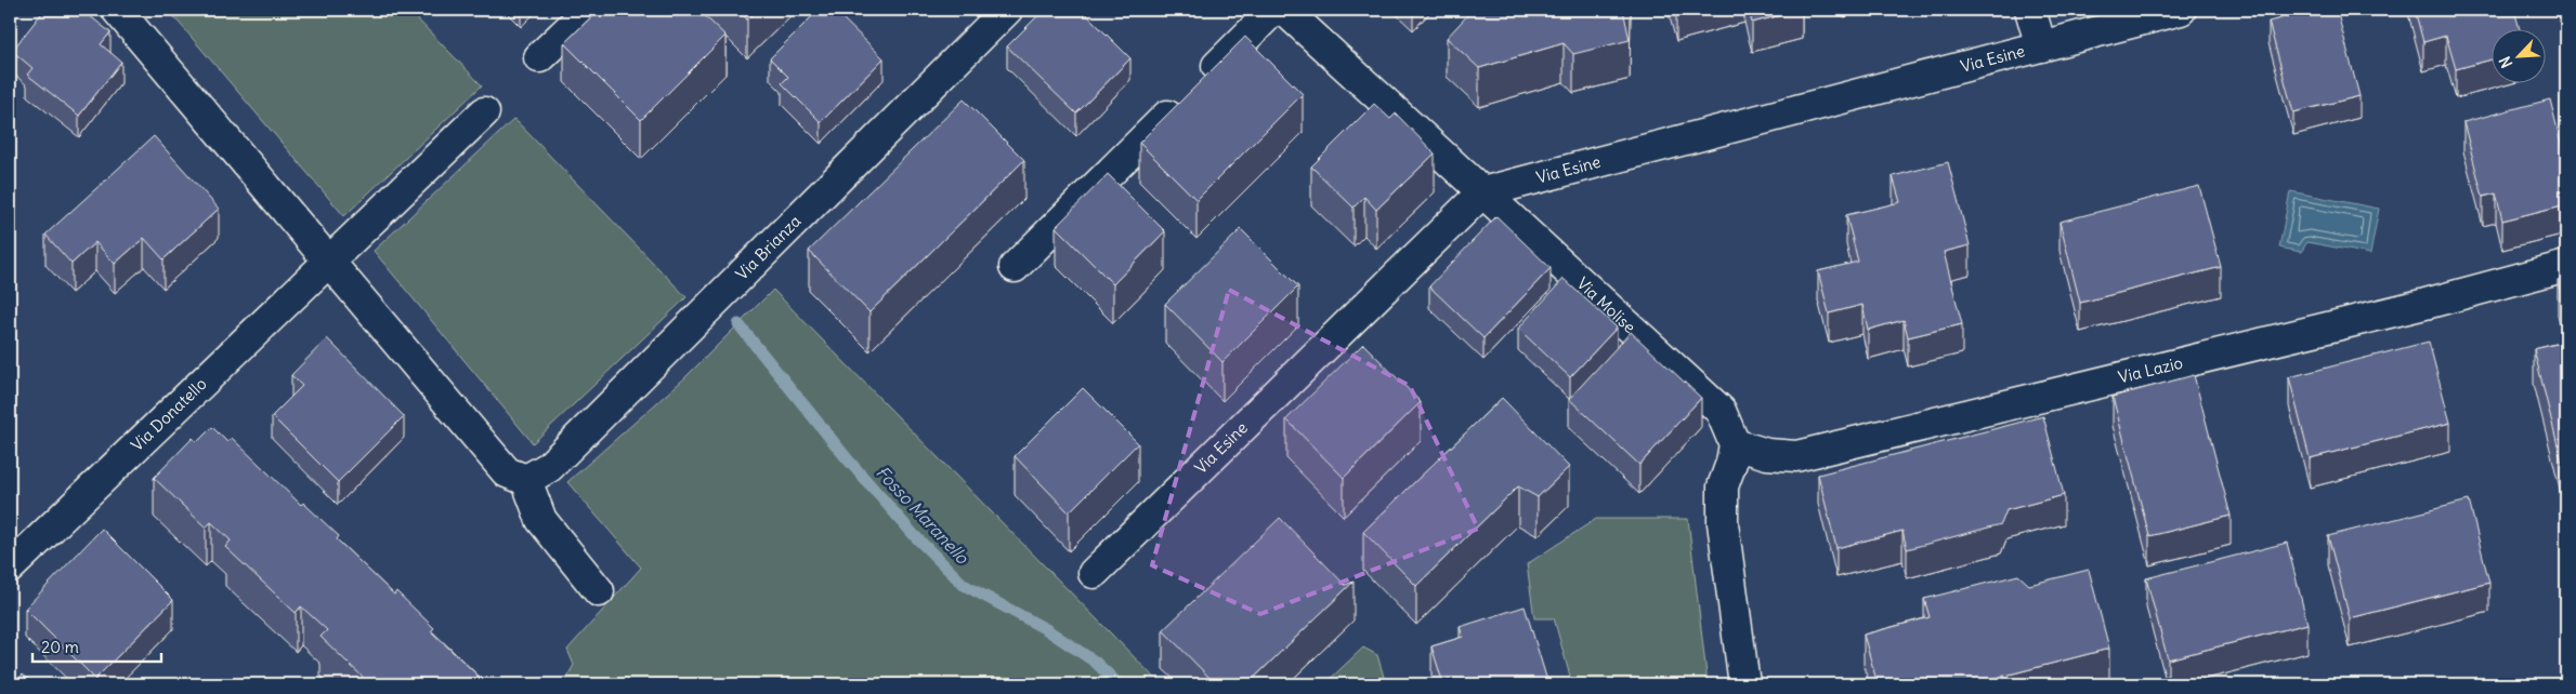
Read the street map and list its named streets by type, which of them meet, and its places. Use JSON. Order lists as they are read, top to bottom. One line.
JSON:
{"streets":{"street":["Via Esine","Via Brianza","Via Molise","Via Lazio","Via Donatello"]},"crossings":[["Via Esine","Via Molise"],["Via Molise","Via Lazio"]],"water":["Fosso Maranello"],"scale_bar":"20 m","north":"bottom left"}
